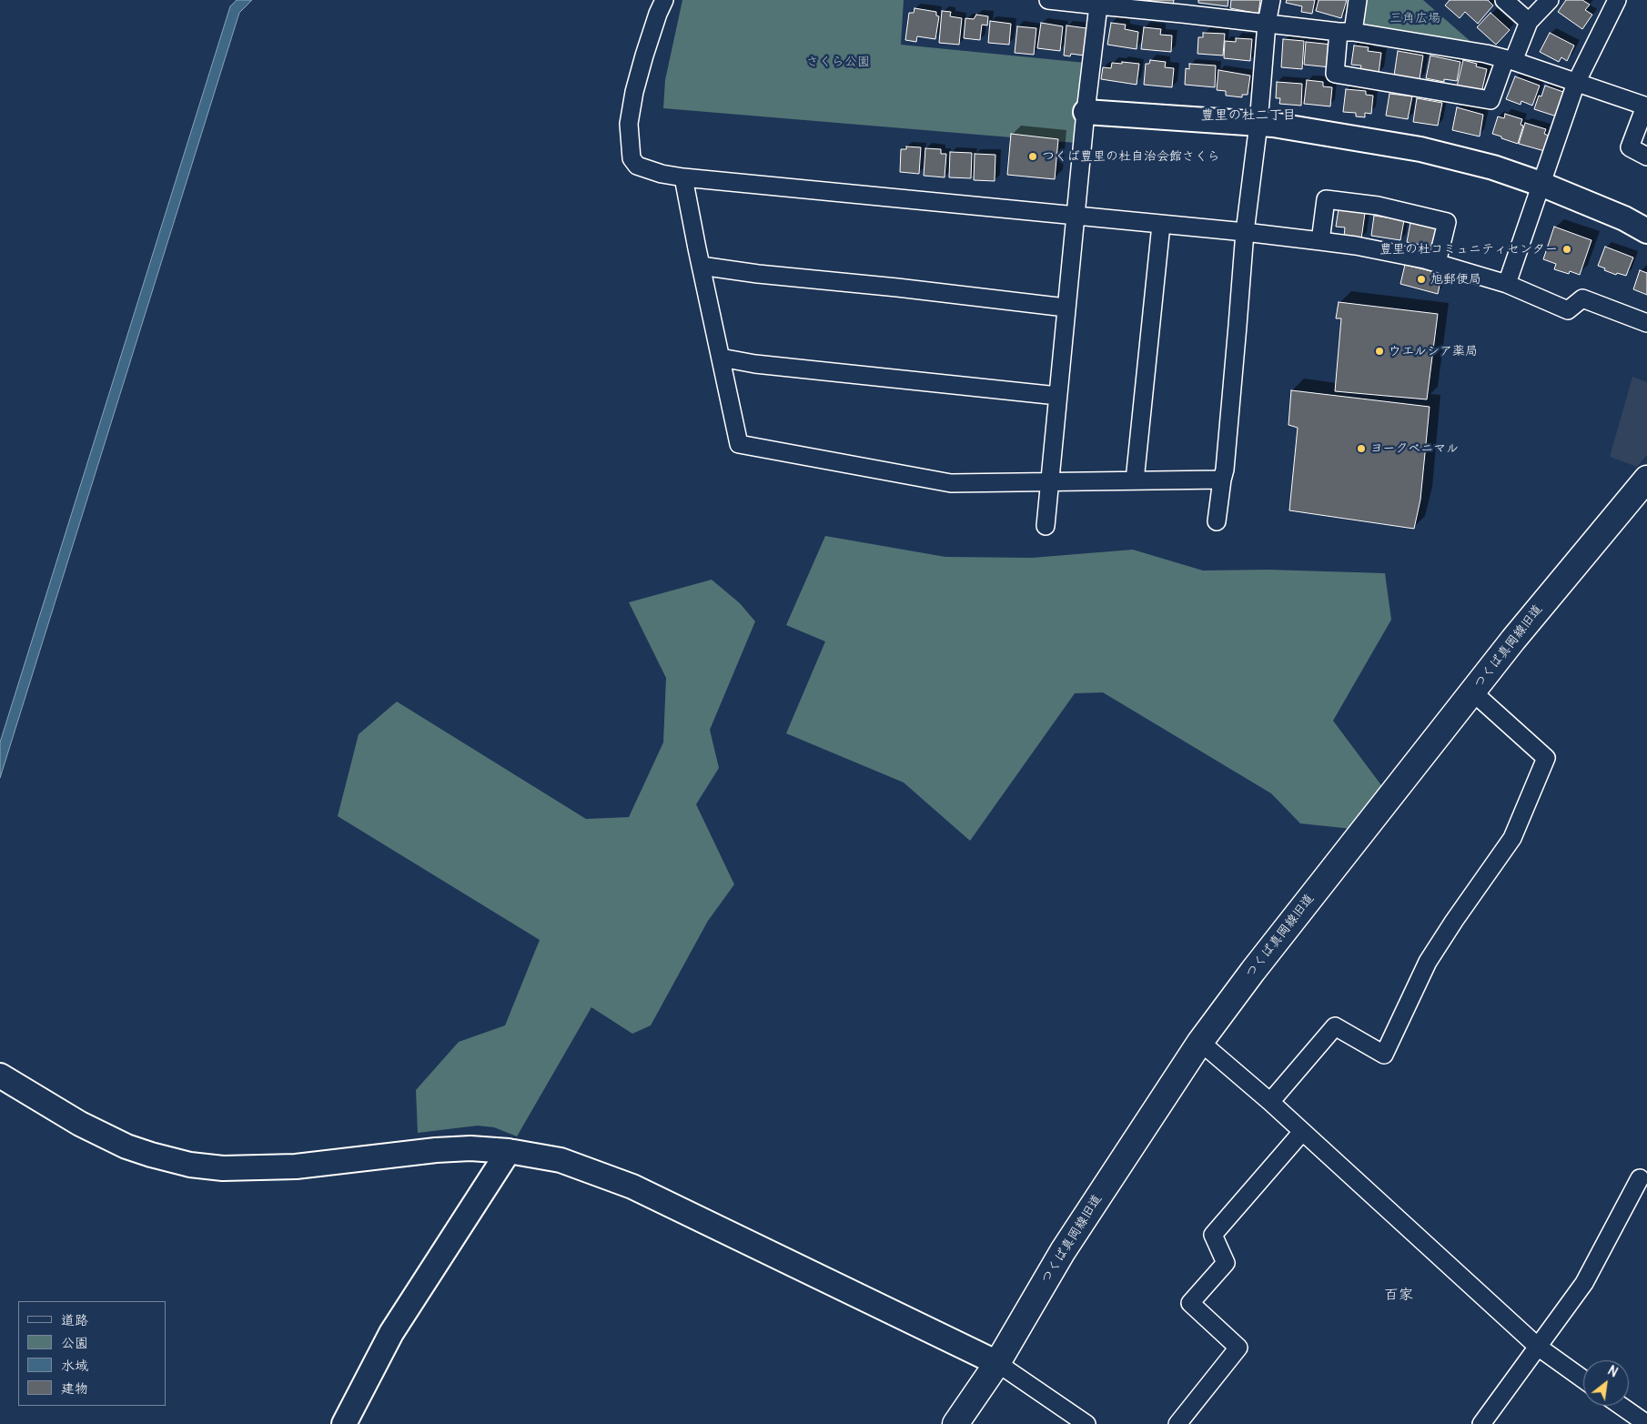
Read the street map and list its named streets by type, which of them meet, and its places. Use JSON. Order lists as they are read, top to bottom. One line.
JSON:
{"streets":{"main road":["つくば真岡線旧道"]},"districts":["豊里の杜二丁目","百家"],"parks":["三角広場","さくら公園"],"places":["つくば豊里の杜自治会館さくら","豊里の杜コミュニティセンター","旭郵便局","ウエルシア薬局","ヨークベニマル"],"legend":["道路","公園","水域","建物"],"north":"top right"}
